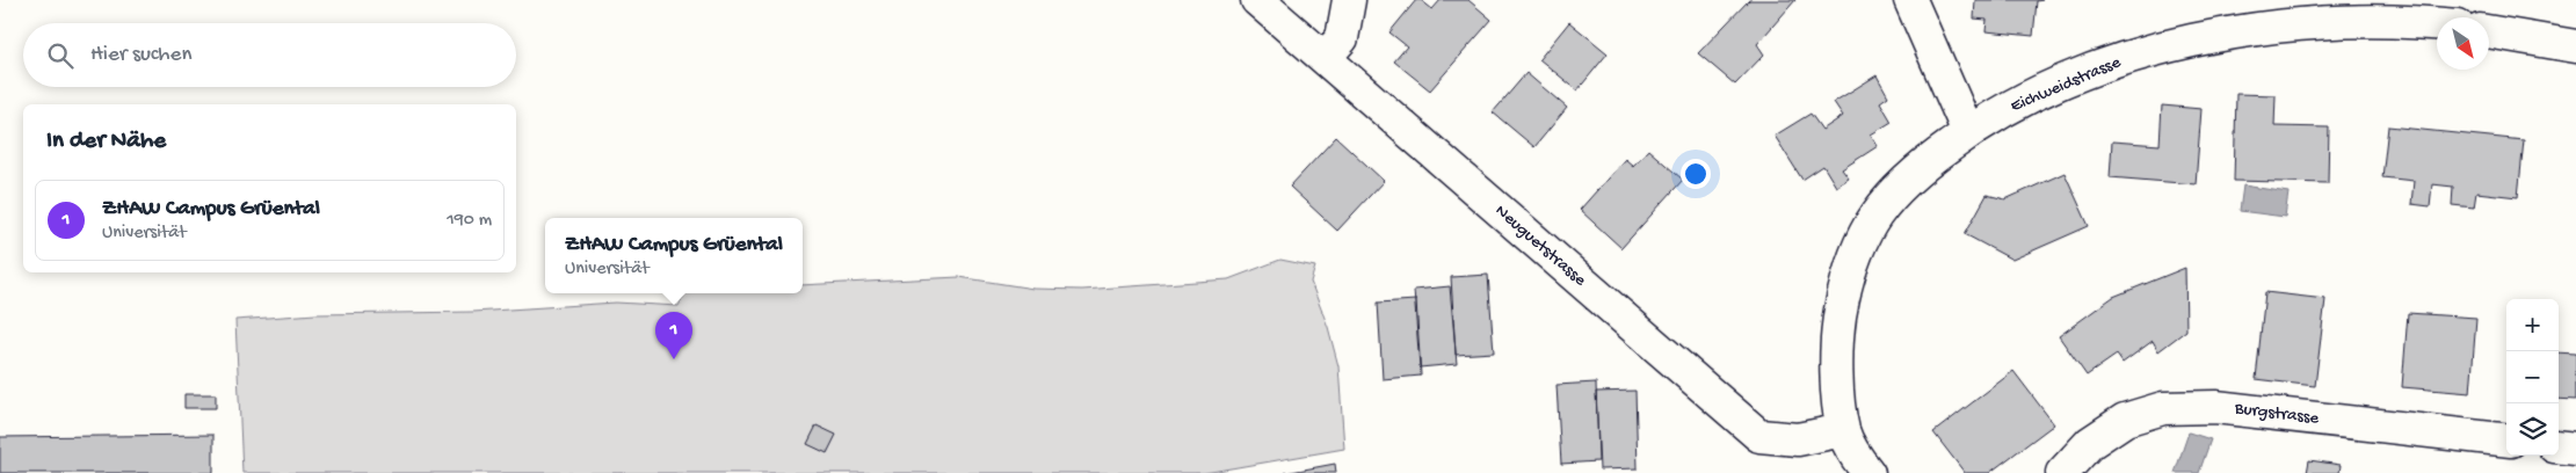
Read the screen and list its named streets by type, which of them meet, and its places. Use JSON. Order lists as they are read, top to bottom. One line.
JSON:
{"streets":{"street":["Eichweidstrasse","Neuguetstrasse","Burgstrasse"]},"crossings":[["Eichweidstrasse","Neuguetstrasse"]],"north":"bottom right","page":{"search":"Hier suchen","heading":"In der Nähe","list":[{"mark":"1","name":"ZHAW Campus Grüental","note":"Universität","value":"190 m"}],"popup":["ZHAW Campus Grüental","Universität"],"map_buttons":["+","−"],"pins":"1"}}
